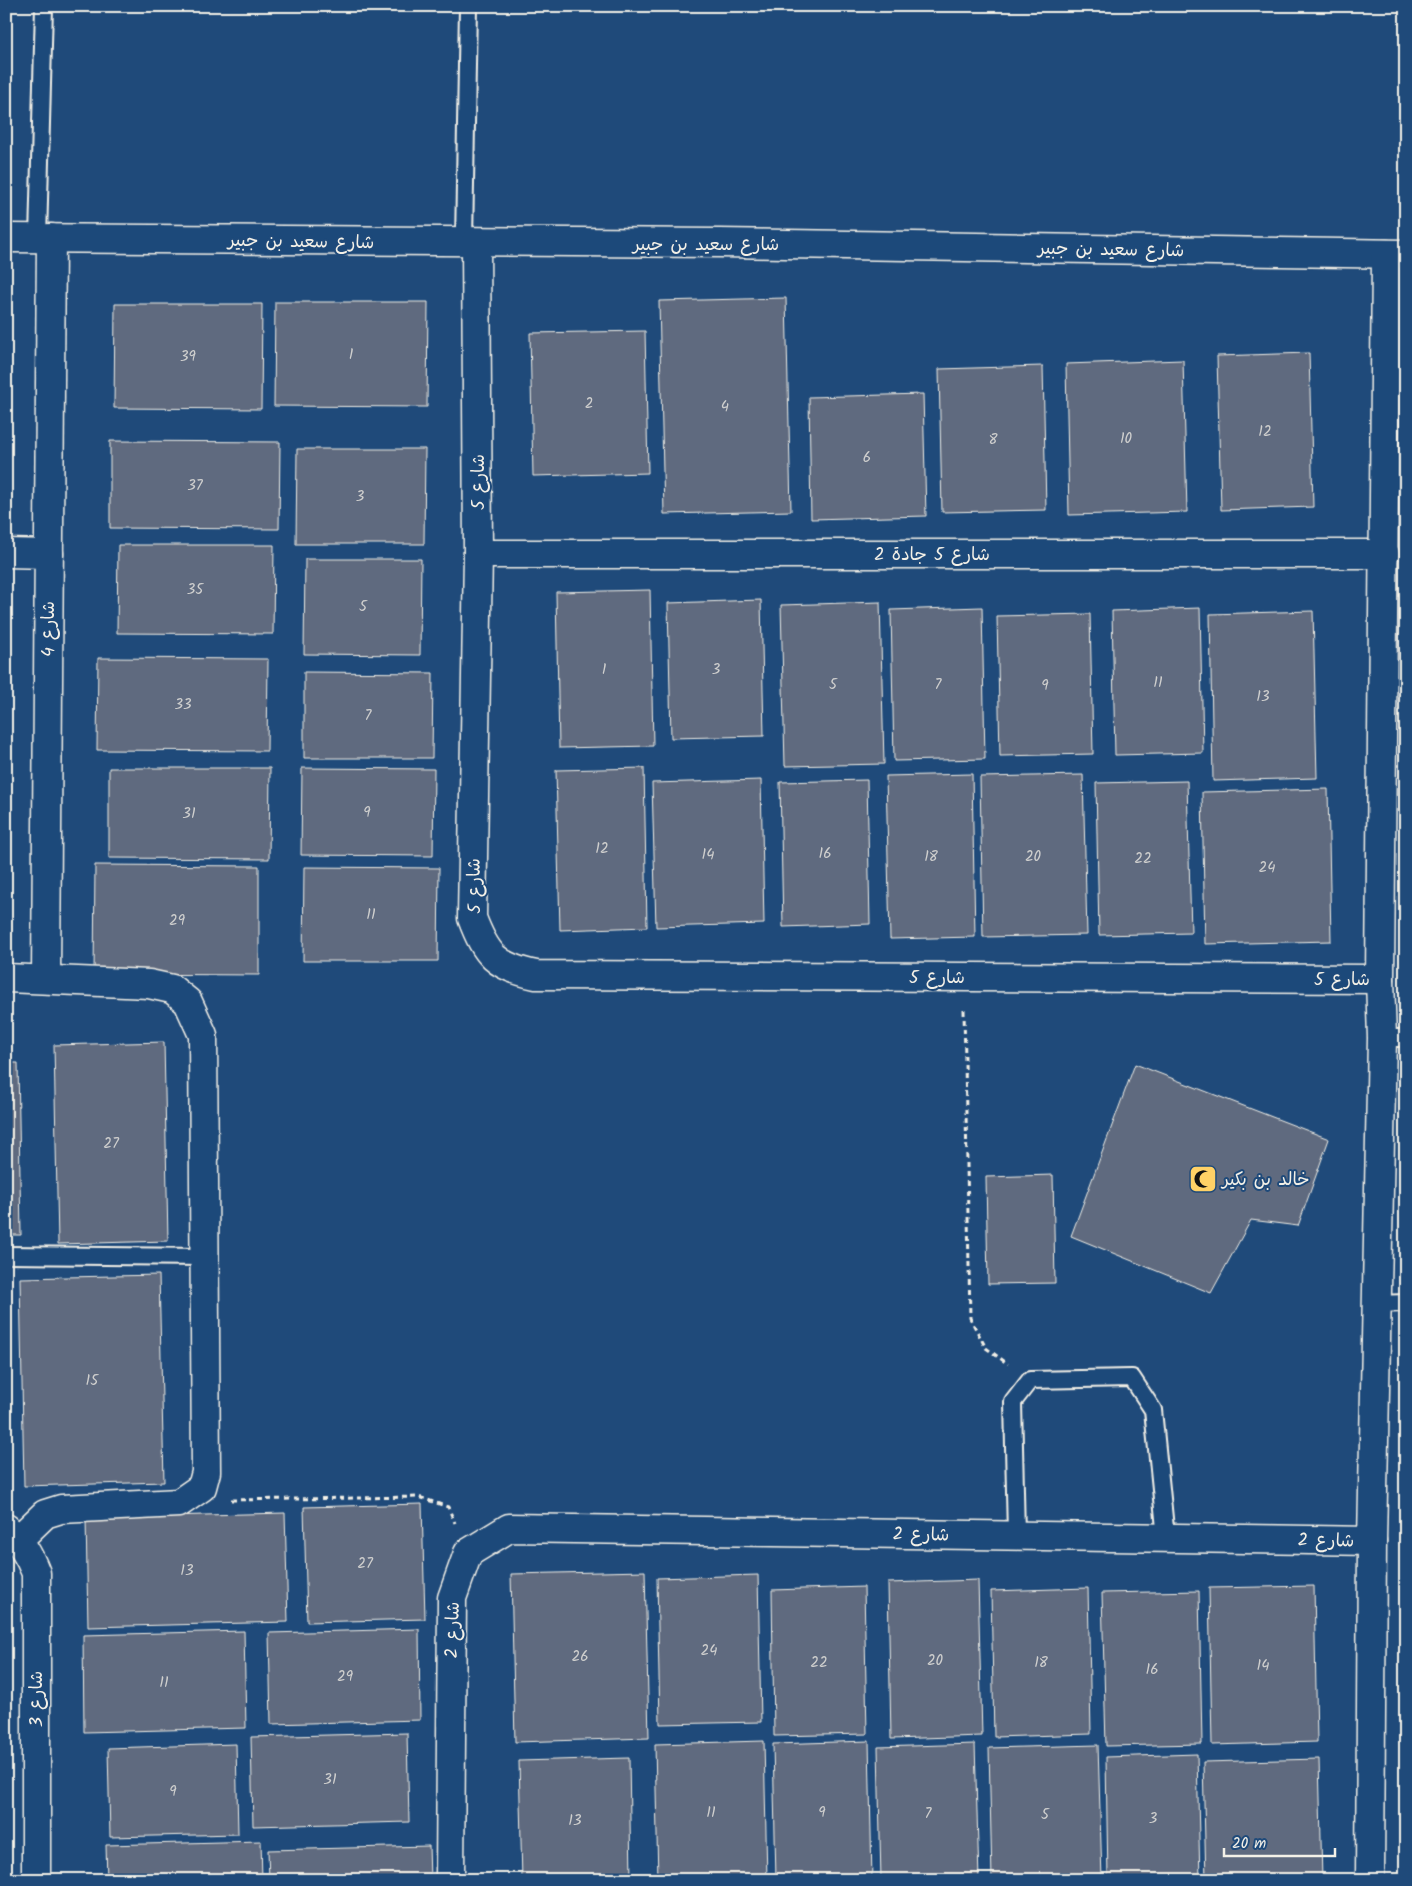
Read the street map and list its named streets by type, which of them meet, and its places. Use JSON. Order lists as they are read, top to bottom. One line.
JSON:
{"streets":{"street":["شارع سعيد بن جبير","شارع 5","شارع 5 جادة 2","شارع 4","شارع 2","شارع 3"]},"crossings":[["شارع سعيد بن جبير","شارع 5"],["شارع سعيد بن جبير","شارع 4"],["شارع 5","شارع 5 جادة 2"]],"places":{"mosque":["خالد بن بكير"]},"house_numbers":["1","39","2","4","12","10","8","6","37","3","35","5","1","3","11","5","7","9","13","33","7","9","31","12","16","14","18","20","22","24","11","29","27","15","27","13","24","26","20","22","18","14","16","29","11","31","9","11","9","7","5","3","13"],"scale_bar":"20 m"}
